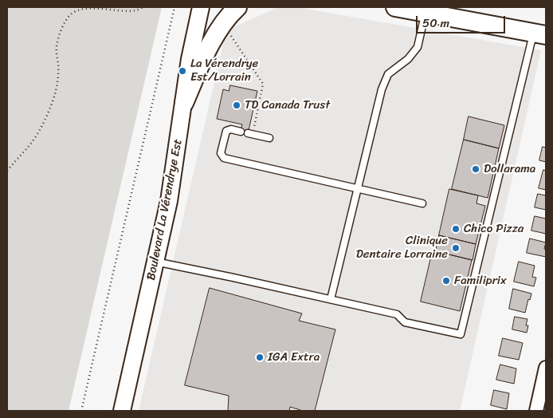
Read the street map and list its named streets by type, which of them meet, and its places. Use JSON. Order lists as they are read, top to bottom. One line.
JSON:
{"streets":{"street":["Boulevard La Vérendrye Est"]},"places":["La Vérendrye Est/Lorrain","TD Canada Trust","Dollarama","Chico Pizza","Clinique Dentaire Lorraine","Familiprix","IGA Extra"],"scale_bar":"50 m"}
